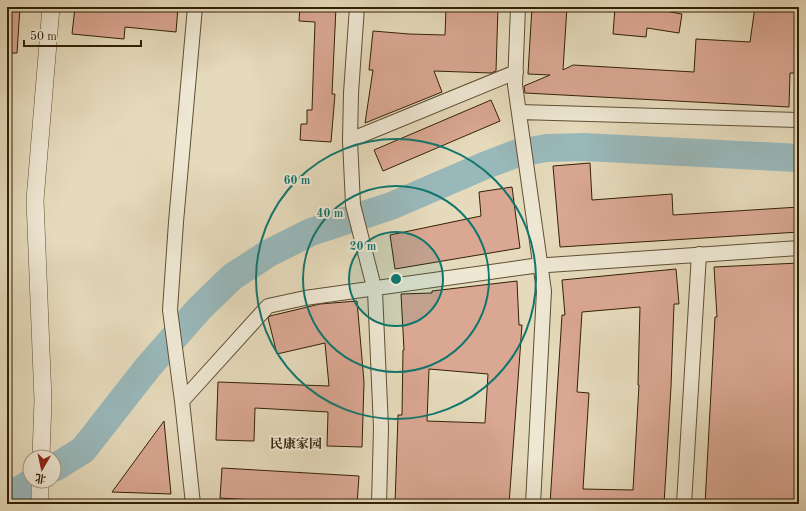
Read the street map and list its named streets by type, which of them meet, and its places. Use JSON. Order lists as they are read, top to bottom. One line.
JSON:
{"districts":["民康家园"],"scale_bar":"50 m","north":"bottom","rings":["60 m","40 m","20 m"]}
